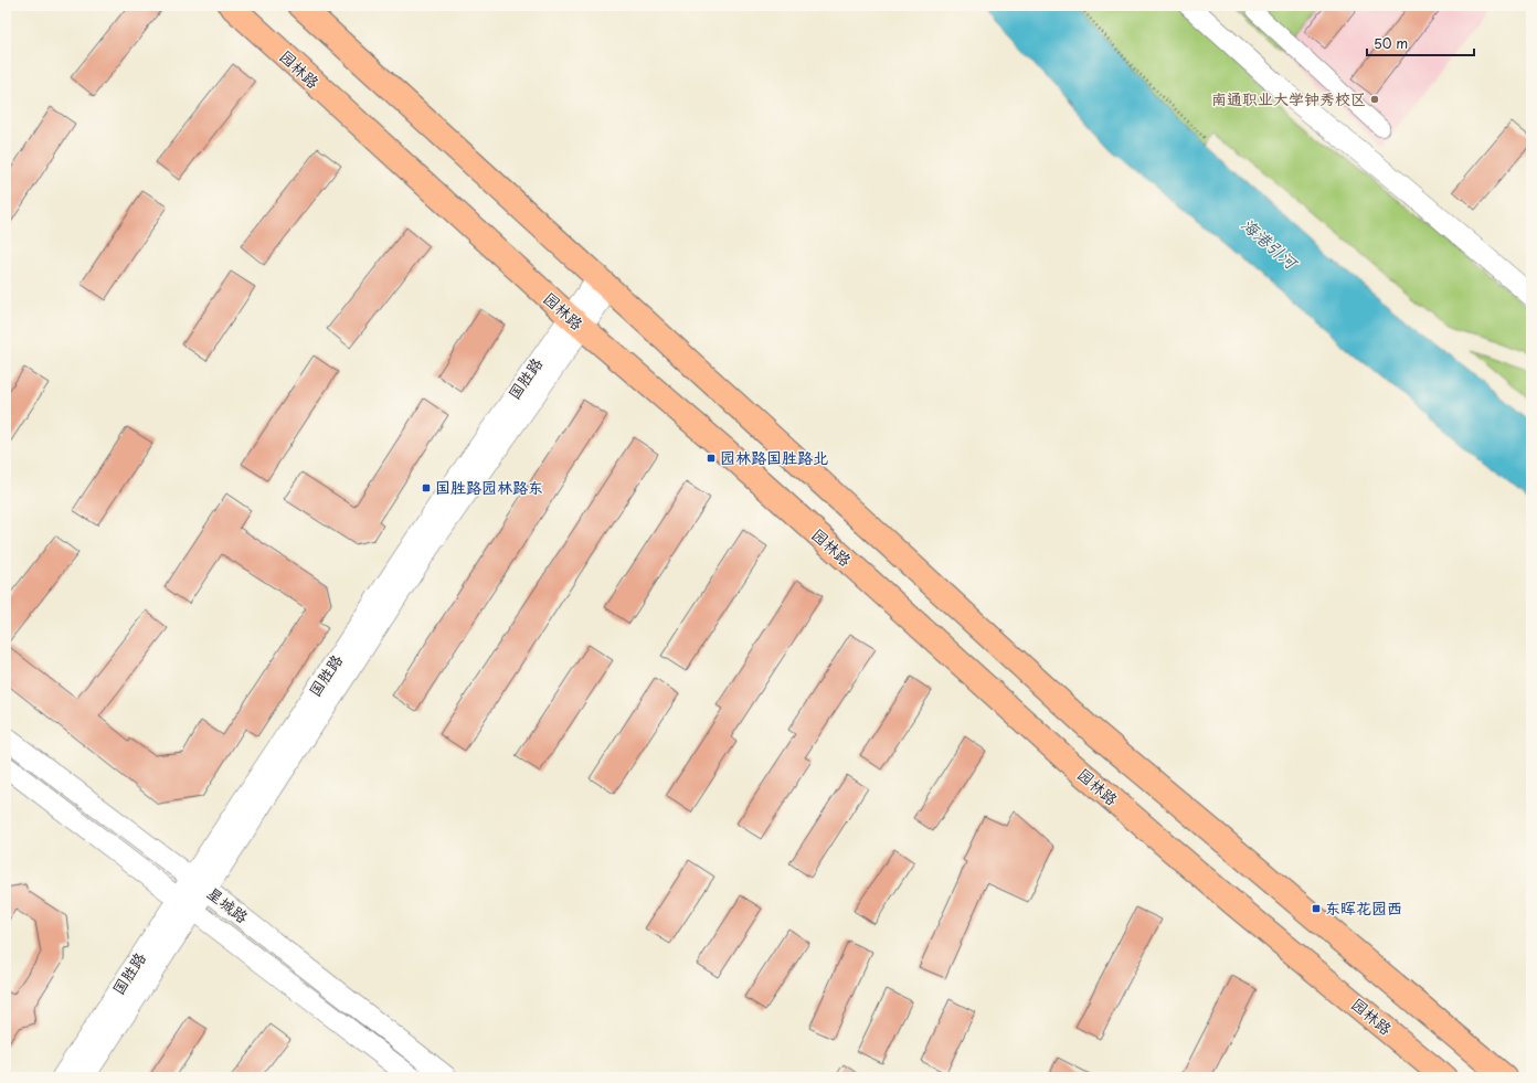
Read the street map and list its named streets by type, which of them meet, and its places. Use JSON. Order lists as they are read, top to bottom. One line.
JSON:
{"streets":{"main road":["园林路"],"street":["国胜路","星城路"]},"crossings":[["园林路","国胜路"],["国胜路","星城路"]],"water":["海港引河"],"places":{"other":["南通职业大学钟秀校区"],"transit":["园林路国胜路北","国胜路园林路东","东晖花园西"]},"scale_bar":"50 m"}
